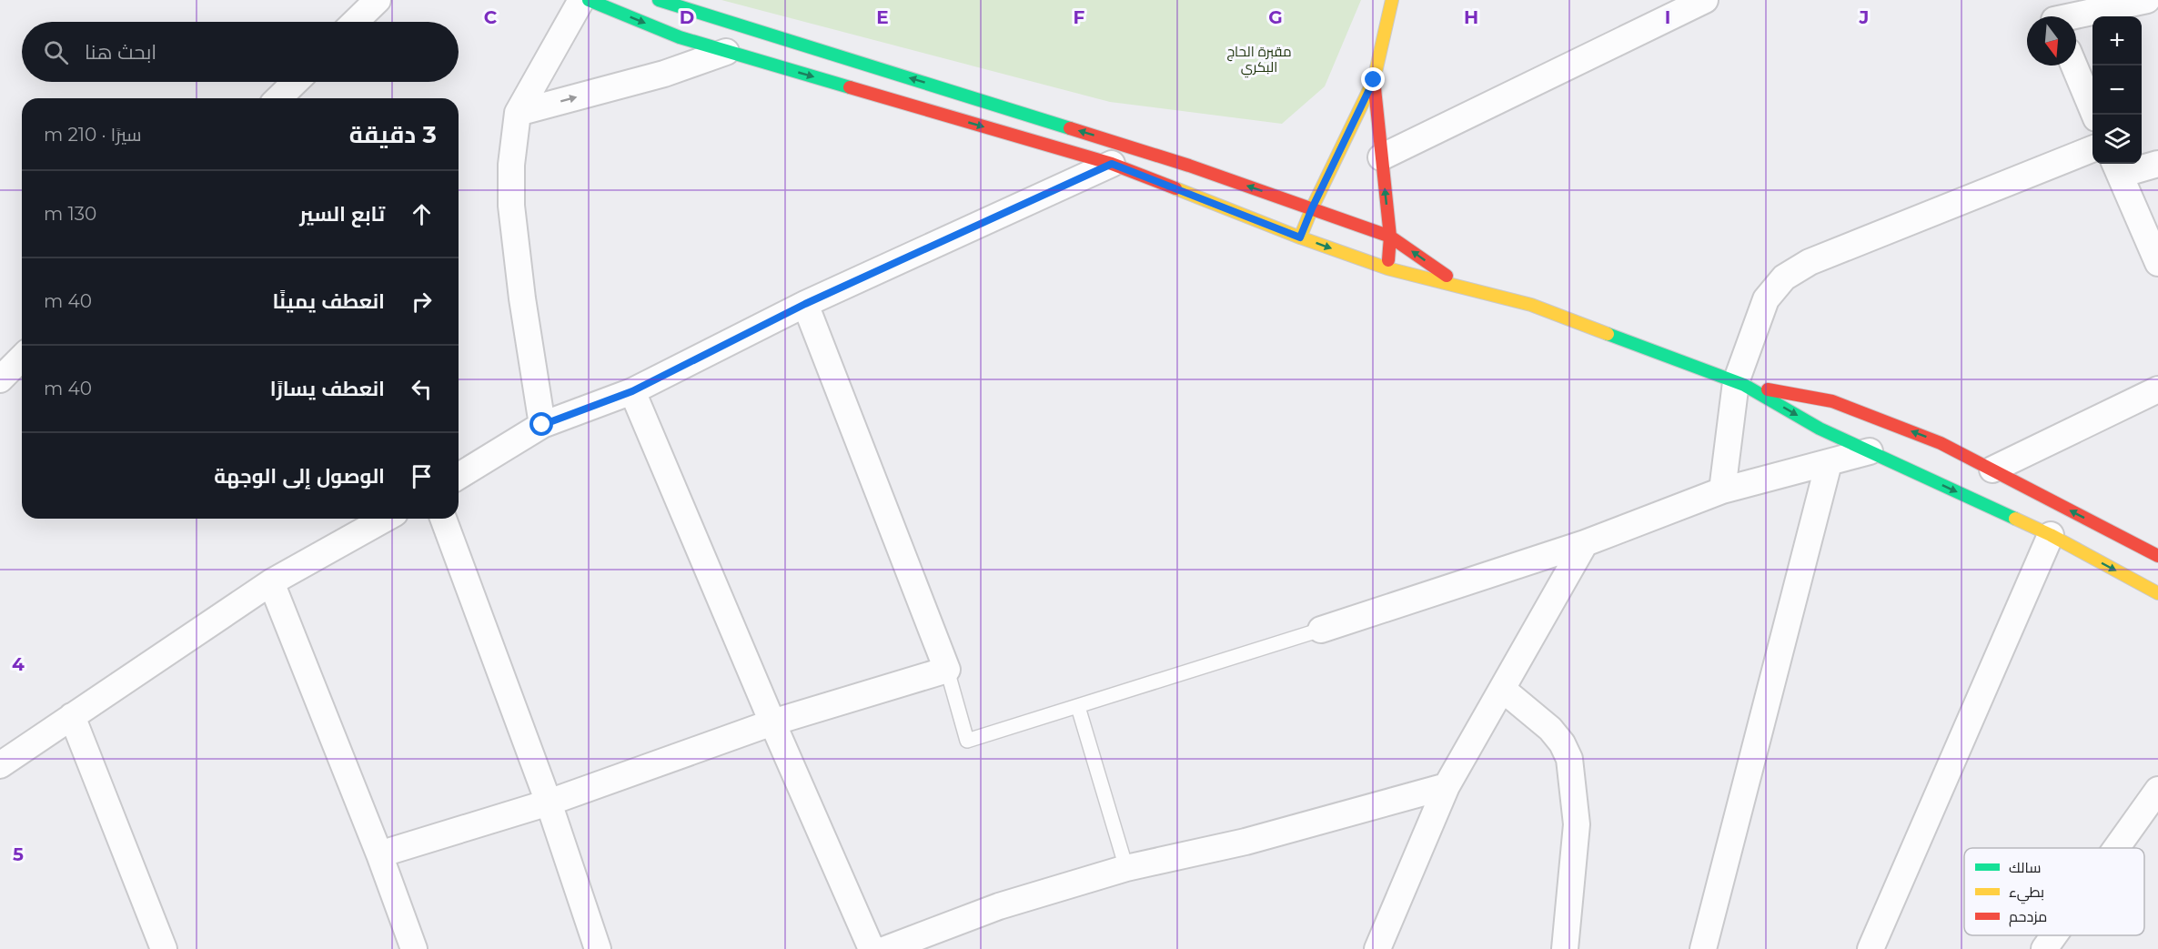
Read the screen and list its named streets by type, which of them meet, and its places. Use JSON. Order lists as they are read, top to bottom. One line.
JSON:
{"parks":["مقبرة الحاج البكري"],"legend":["سالك","بطيء","مزدحم"],"north":"bottom","page":{"map_buttons":["+","−"],"search":"ابحث هنا","heading":["3 دقيقة","سيرًا · 210 m"],"list":[["تابع السير","130 m"],["انعطف يمينًا","40 m"],["انعطف يسارًا","40 m"],"الوصول إلى الوجهة"]},"grid":{"columns":["C","D","E","F","G","H","I","J"],"rows":["4","5"]}}
